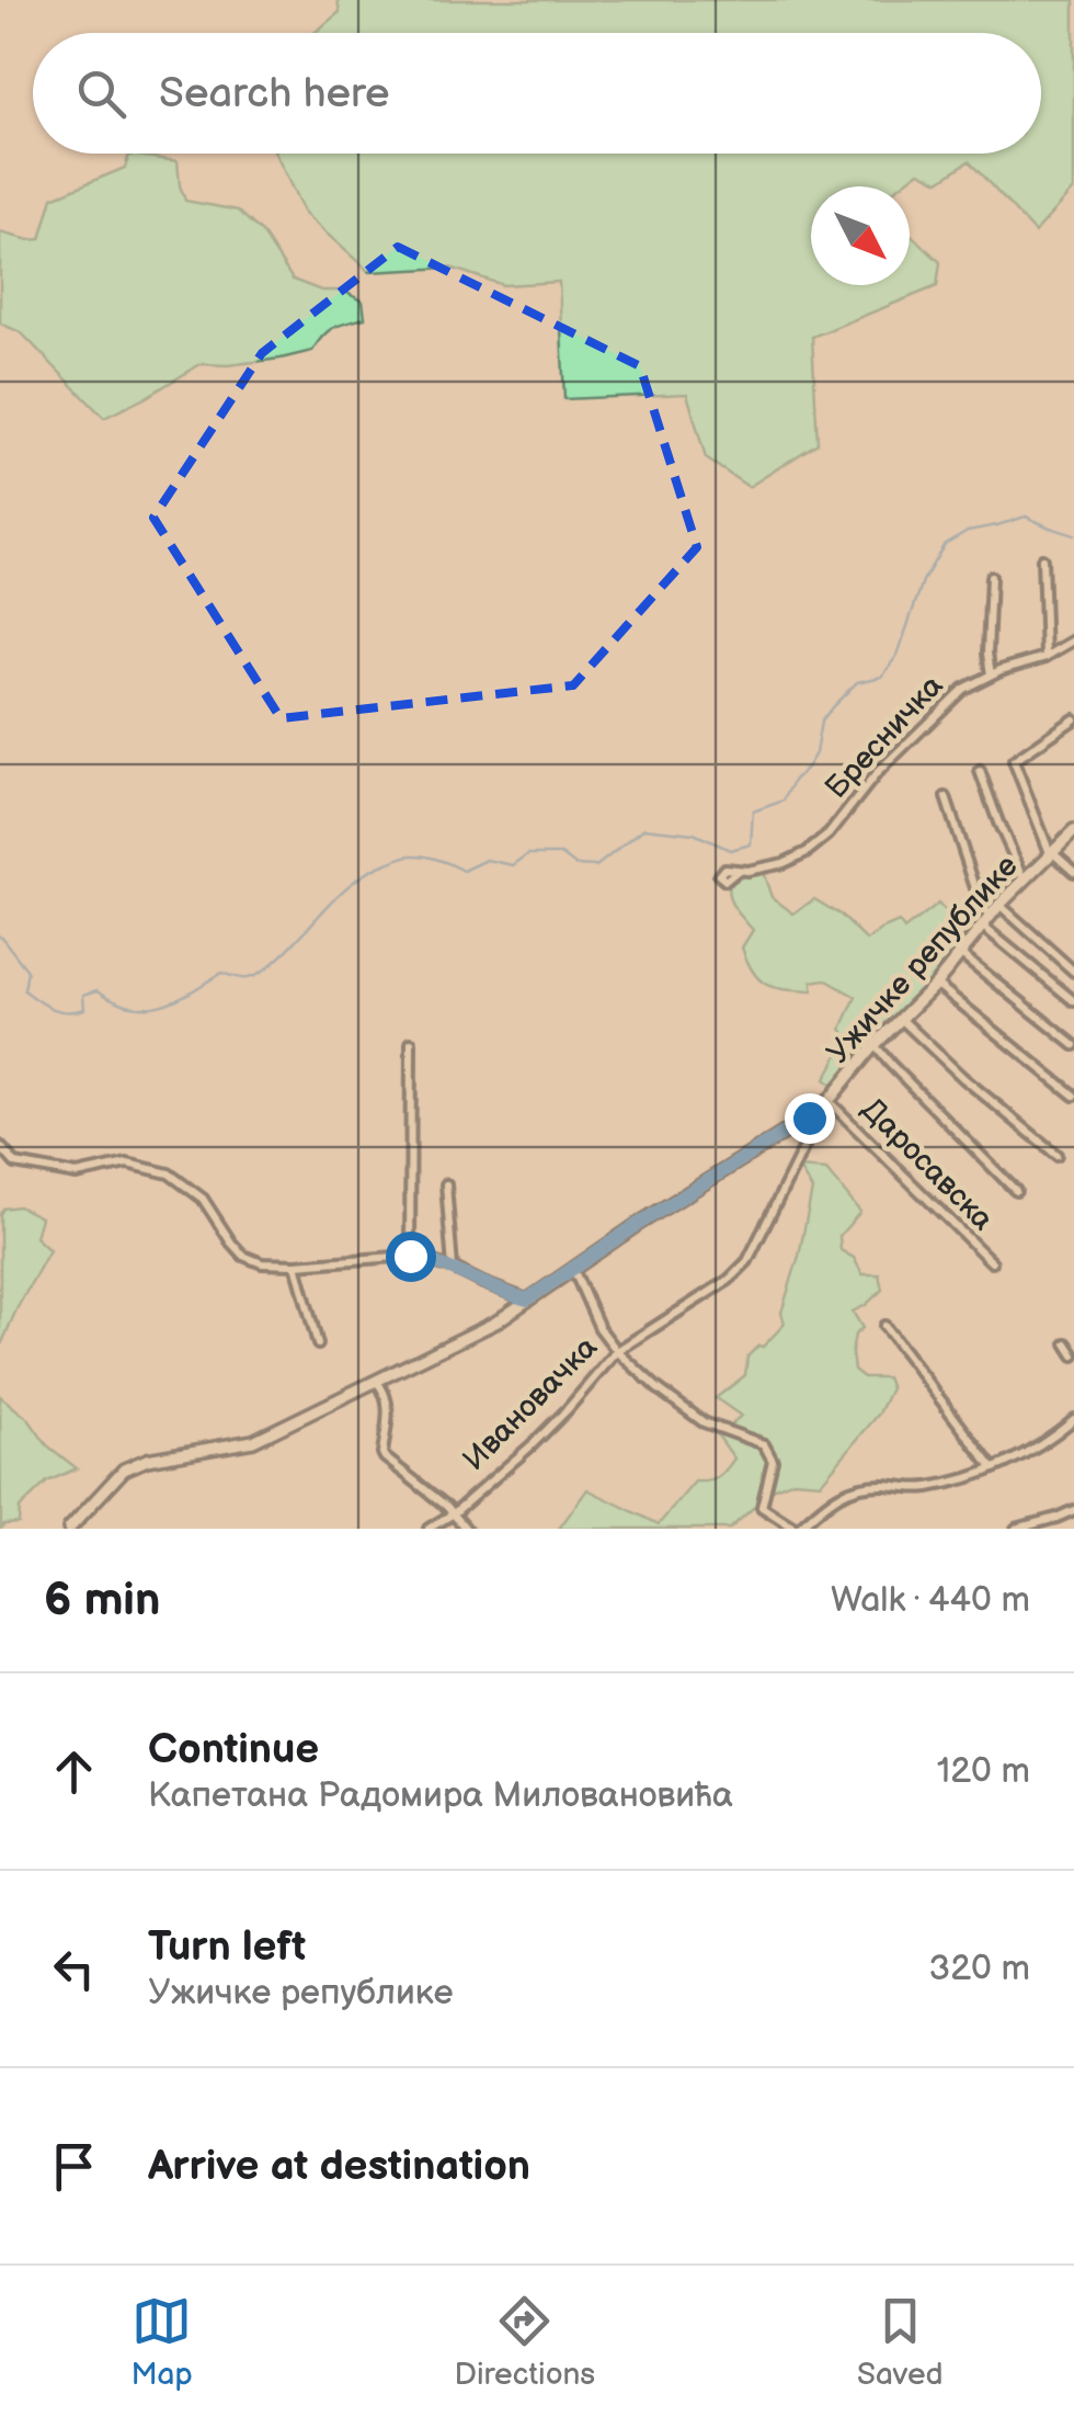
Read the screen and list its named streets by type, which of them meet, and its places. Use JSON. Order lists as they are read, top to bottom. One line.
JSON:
{"streets":{"street":["Бресничка","Ужичке републике","Даросавска","Ивановачка"]},"crossings":[["Ужичке републике","Даросавска"],["Ужичке републике","Ивановачка"]],"north":"bottom right","page":{"search":"Search here","heading":["6 min","Walk · 440 m"],"list":[["Continue","Капетана Радомира Миловановића","120 m"],["Turn left","Ужичке републике","320 m"],"Arrive at destination"],"nav":["Map","Directions","Saved"]}}
